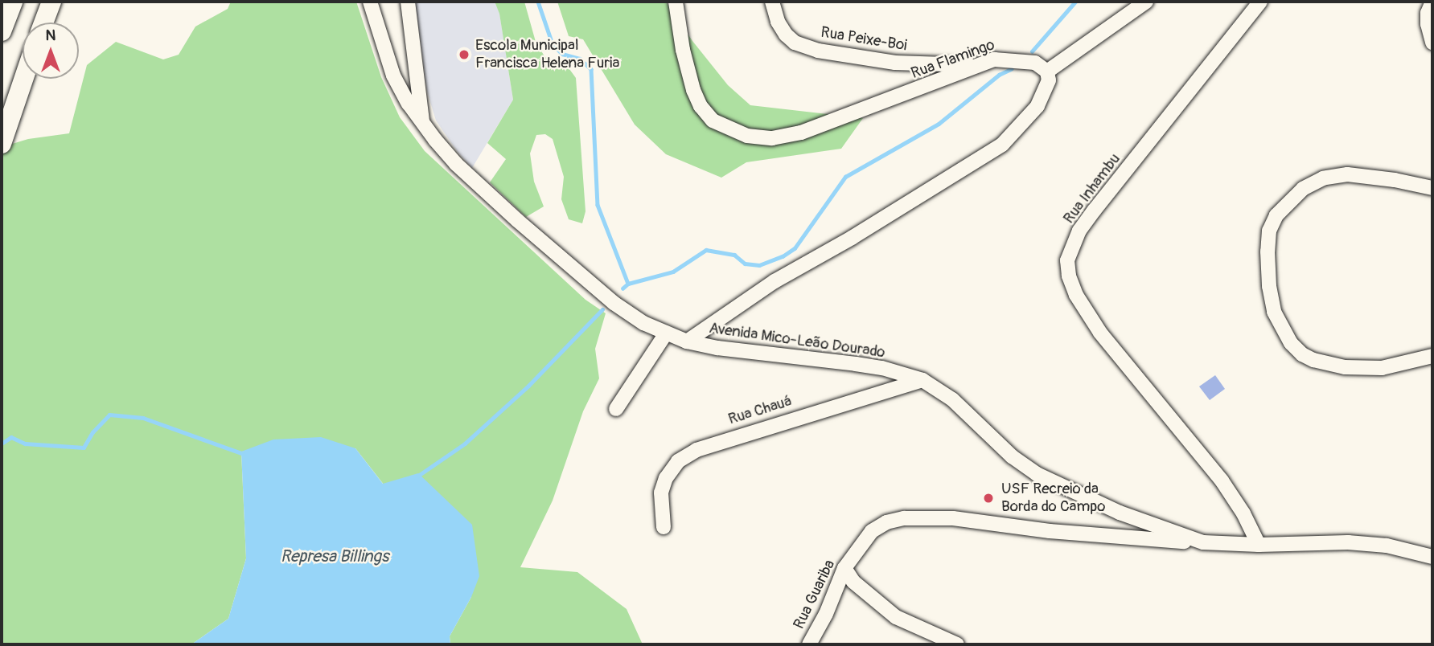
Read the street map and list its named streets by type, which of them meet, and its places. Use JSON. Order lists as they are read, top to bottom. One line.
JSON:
{"streets":{"street":["Rua Peixe-Boi","Rua Flamingo","Rua Inhambu","Avenida Mico-Leão Dourado","Rua Chauá","Rua Guariba"]},"crossings":[["Rua Peixe-Boi","Rua Flamingo"],["Rua Inhambu","Avenida Mico-Leão Dourado"],["Avenida Mico-Leão Dourado","Rua Chauá"],["Avenida Mico-Leão Dourado","Rua Guariba"]],"water":["Represa Billings"],"places":["Escola Municipal Francisca Helena Furia","USF Recreio da Borda do Campo"],"north":"top"}
